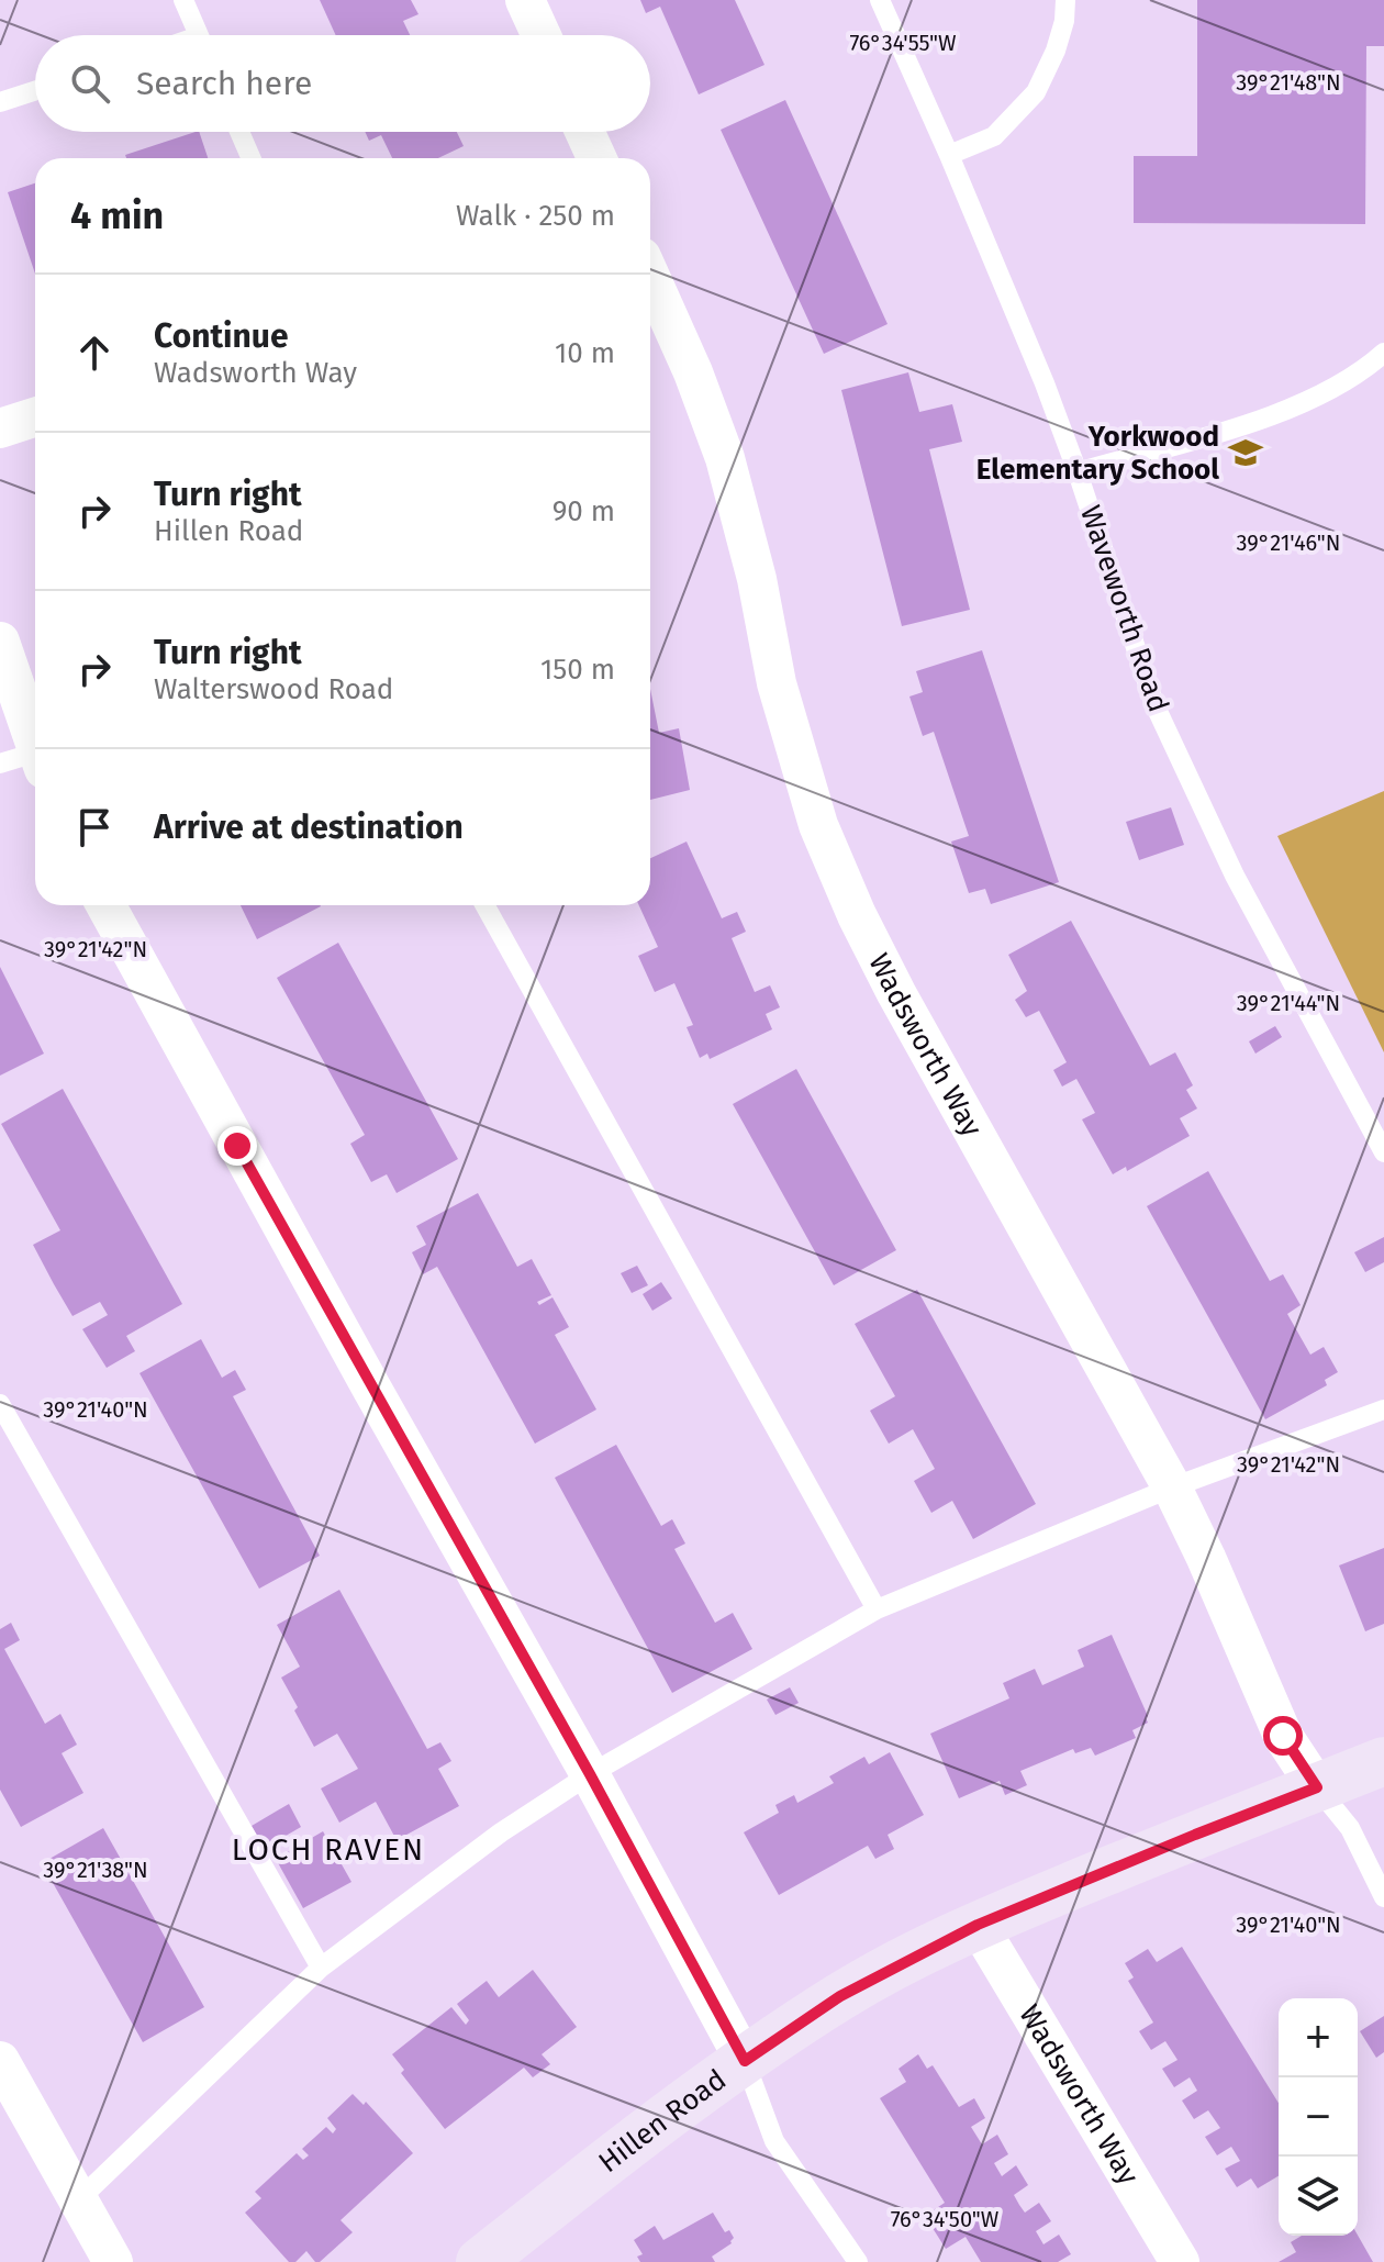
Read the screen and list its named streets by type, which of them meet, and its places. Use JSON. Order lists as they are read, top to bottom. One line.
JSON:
{"streets":{"street":["Wadsworth Way","Hillen Road"],"lane":["Waveworth Road"]},"crossings":[["Wadsworth Way","Hillen Road"]],"districts":["LOCH RAVEN"],"places":{"school or university":["Yorkwood Elementary School"]},"page":{"search":"Search here","heading":["4 min","Walk · 250 m"],"list":[["Continue","Wadsworth Way","10 m"],["Turn right","Hillen Road","90 m"],["Turn right","Walterswood Road","150 m"],"Arrive at destination"],"map_buttons":["+","−"]},"coordinates":["76°34'55\"W","39°21'48\"N","39°21'46\"N","39°21'42\"N","39°21'44\"N","39°21'40\"N","39°21'38\"N","76°34'50\"W"]}
